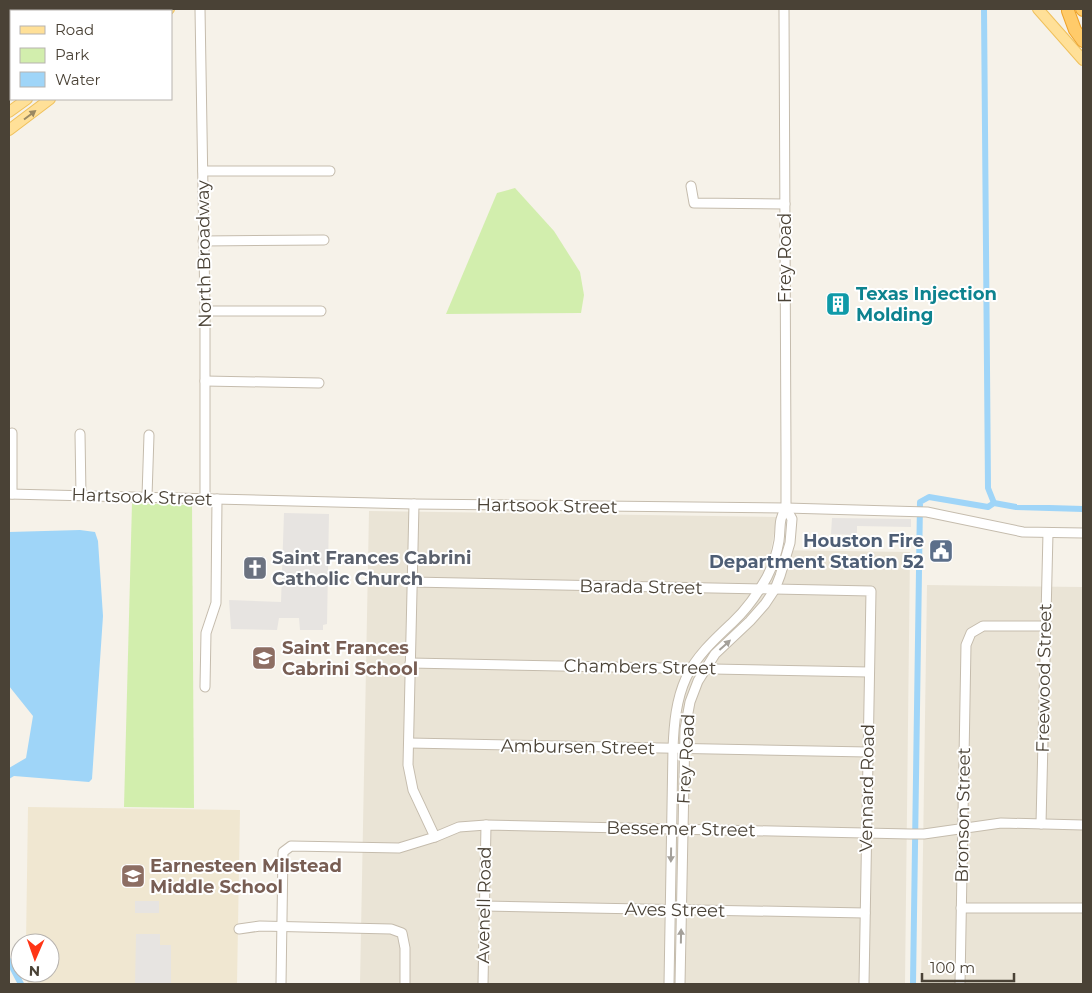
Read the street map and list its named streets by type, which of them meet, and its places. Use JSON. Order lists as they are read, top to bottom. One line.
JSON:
{"streets":{"street":["North Broadway","Frey Road","Hartsook Street","Barada Street","Chambers Street","Freewood Street","Ambursen Street","Vennard Road","Bronson Street","Bessemer Street","Avenell Road","Aves Street"]},"crossings":[["North Broadway","Hartsook Street"],["Frey Road","Hartsook Street"],["Frey Road","Barada Street"],["Frey Road","Chambers Street"],["Frey Road","Ambursen Street"],["Frey Road","Bessemer Street"],["Frey Road","Aves Street"],["Hartsook Street","Freewood Street"],["Barada Street","Vennard Road"],["Chambers Street","Vennard Road"],["Freewood Street","Bronson Street"],["Freewood Street","Bessemer Street"],["Ambursen Street","Vennard Road"],["Vennard Road","Bessemer Street"],["Vennard Road","Aves Street"],["Bronson Street","Bessemer Street"],["Bessemer Street","Avenell Road"],["Avenell Road","Aves Street"]],"places":{"building":["Texas Injection Molding"],"public building":["Houston Fire Department Station 52"],"church":["Saint Frances Cabrini Catholic Church"],"school or university":["Saint Frances Cabrini School","Earnesteen Milstead Middle School"]},"legend":["Road","Park","Water"],"scale_bar":"100 m","north":"bottom"}
